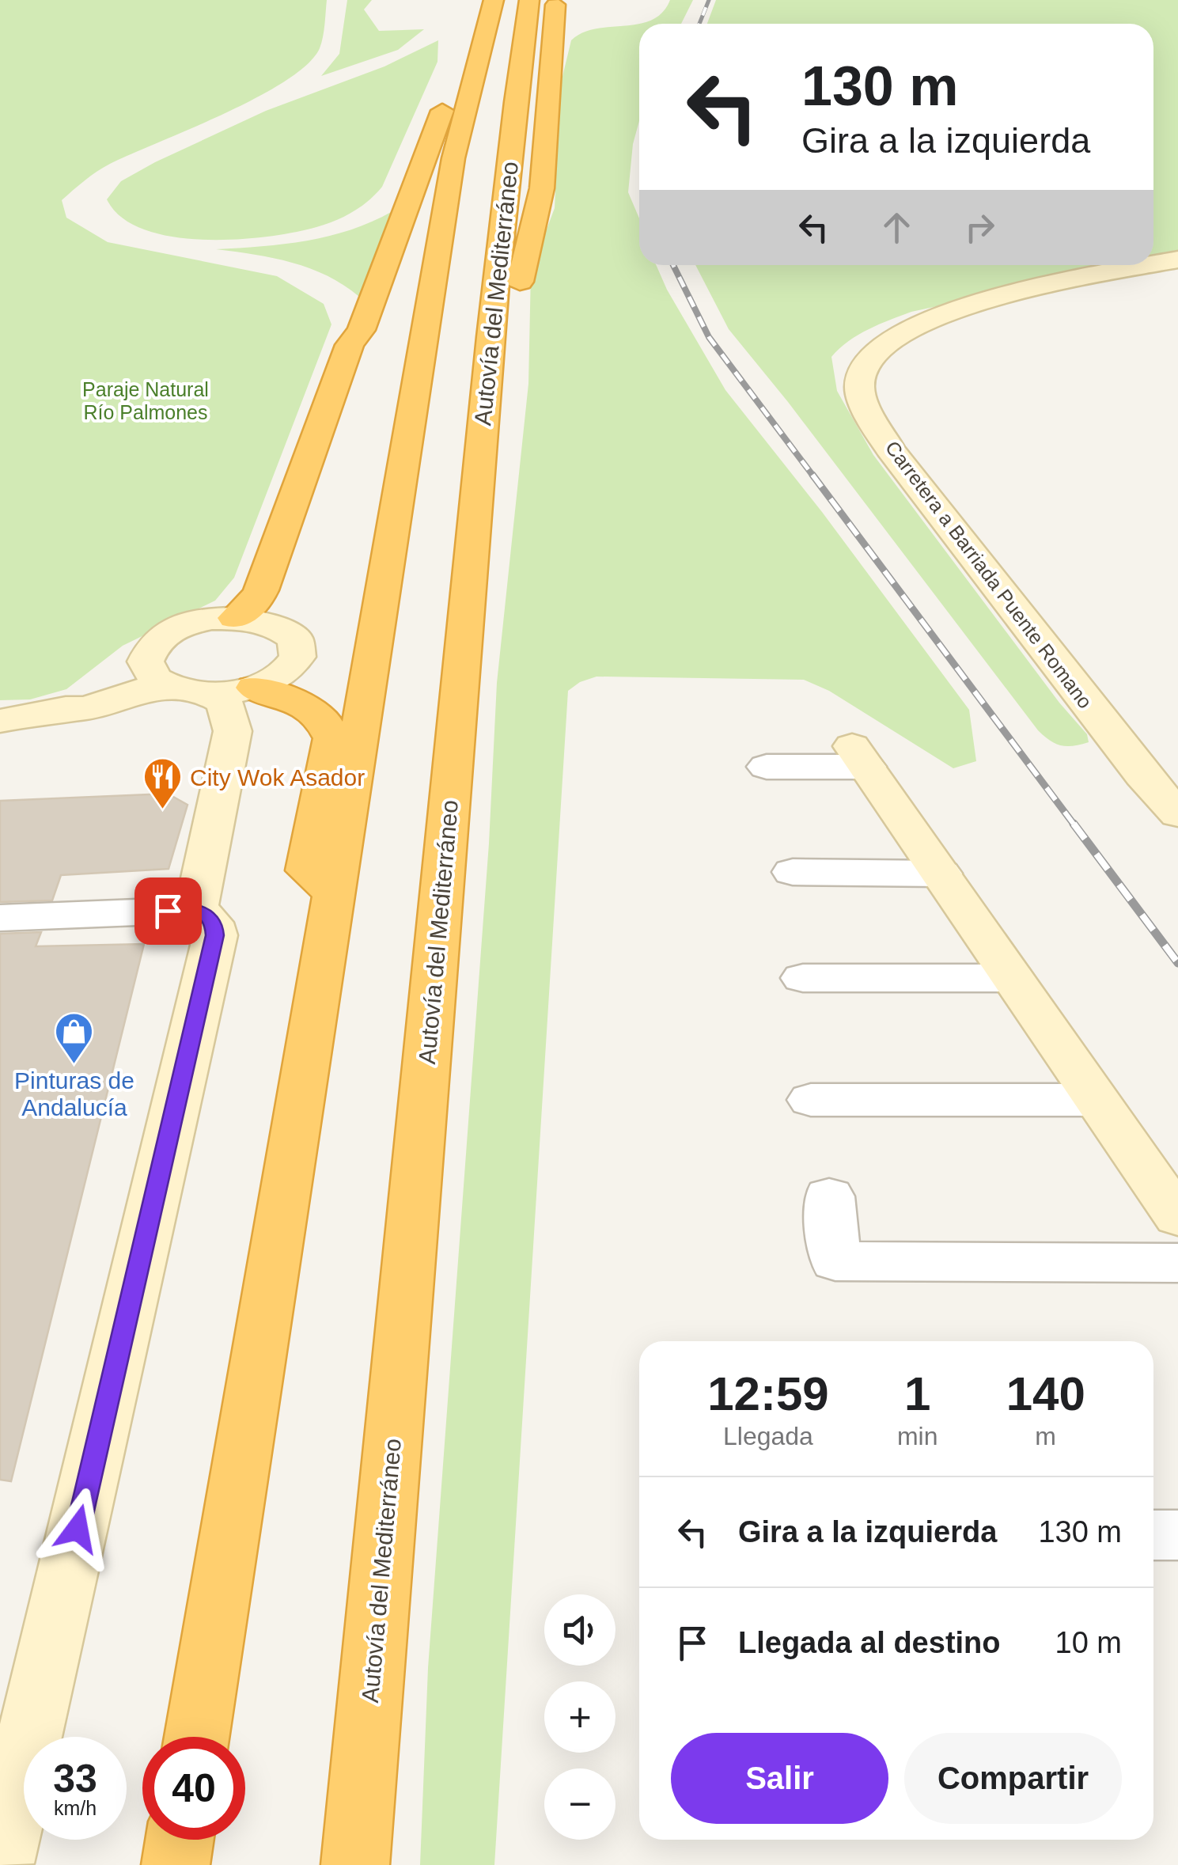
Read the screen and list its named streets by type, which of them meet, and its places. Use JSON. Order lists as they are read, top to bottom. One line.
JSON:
{"streets":{"highway":["Autovía del Mediterráneo"],"street":["Carretera a Barriada Puente Romano"]},"parks":["Paraje Natural Río Palmones"],"places":{"restaurant":["City Wok Asador"],"shop":["Pinturas de Andalucía"]},"page":{"turn":["130 m","Gira a la izquierda"],"eta":["12:59","Llegada","1","min","140","m"],"list":[{"name":"Gira a la izquierda","value":"130 m"},{"name":"Llegada al destino","value":"10 m"}],"map_buttons":["+","−"],"buttons":["Salir","Compartir"],"speed":"33 km/h","limit":"40"}}
